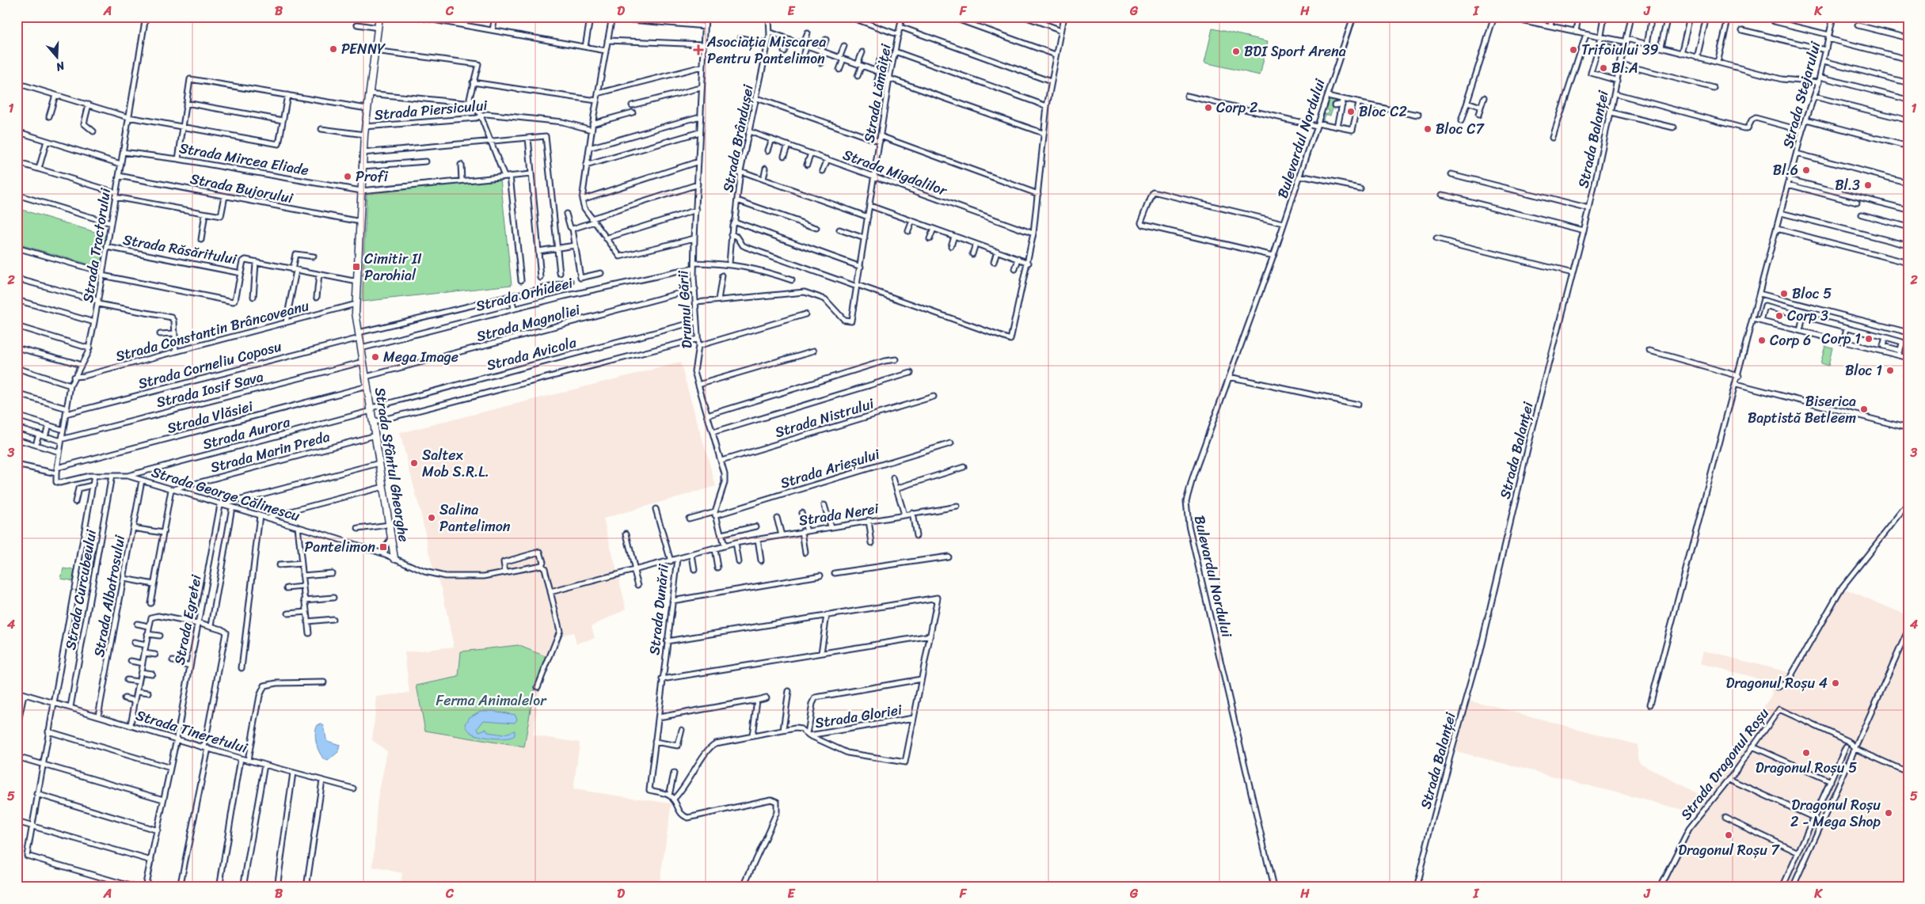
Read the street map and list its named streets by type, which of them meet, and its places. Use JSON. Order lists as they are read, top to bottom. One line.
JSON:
{"streets":{"street":["Strada Lămâiței","Strada Stejarului","Strada Piersicului","Strada Brândușei","Bulevardul Nordului","Strada Balanței","Strada Mircea Eliade","Strada Migdalilor","Strada Bujorului","Strada Tractorului","Strada Răsăritului","Strada Orhideei","Drumul Gării","Strada Magnoliei","Strada Constantin Brâncoveanu","Strada Avicola","Strada Corneliu Coposu","Strada Iosif Sava","Strada Vlăsiei","Strada Nistrului","Strada Aurora","Strada Marin Preda","Strada Sfântul Gheorghe","Strada Arieșului","Strada George Călinescu","Strada Nerei","Strada Curcubeului","Strada Albatrosului","Strada Dunării","Strada Egretei","Strada Gloriei","Strada Tineretului","Strada Dragonul Roșu"]},"crossings":[["Strada Lămâiței","Strada Migdalilor"],["Strada Piersicului","Strada Sfântul Gheorghe"],["Strada Brândușei","Strada Migdalilor"],["Strada Mircea Eliade","Strada Tractorului"],["Strada Mircea Eliade","Strada Sfântul Gheorghe"],["Strada Bujorului","Strada Tractorului"],["Strada Bujorului","Strada Sfântul Gheorghe"],["Strada Tractorului","Strada Răsăritului"],["Strada Tractorului","Strada Constantin Brâncoveanu"],["Strada Tractorului","Strada Corneliu Coposu"],["Strada Tractorului","Strada Iosif Sava"],["Strada Tractorului","Strada Vlăsiei"],["Strada Tractorului","Strada George Călinescu"],["Strada Răsăritului","Strada Sfântul Gheorghe"],["Strada Orhideei","Drumul Gării"],["Strada Orhideei","Strada Sfântul Gheorghe"],["Drumul Gării","Strada Magnoliei"],["Drumul Gării","Strada Avicola"],["Drumul Gării","Strada Nistrului"],["Drumul Gării","Strada Arieșului"],["Strada Magnoliei","Strada Sfântul Gheorghe"],["Strada Constantin Brâncoveanu","Strada Sfântul Gheorghe"],["Strada Avicola","Strada Aurora"],["Strada Avicola","Strada Sfântul Gheorghe"],["Strada Corneliu Coposu","Strada Sfântul Gheorghe"],["Strada Iosif Sava","Strada Sfântul Gheorghe"],["Strada Vlăsiei","Strada Sfântul Gheorghe"],["Strada Aurora","Strada Sfântul Gheorghe"],["Strada Aurora","Strada George Călinescu"],["Strada Marin Preda","Strada Sfântul Gheorghe"],["Strada Marin Preda","Strada George Călinescu"],["Strada Sfântul Gheorghe","Strada George Călinescu"],["Strada George Călinescu","Strada Curcubeului"],["Strada George Călinescu","Strada Albatrosului"],["Strada George Călinescu","Strada Egretei"],["Strada Curcubeului","Strada Tineretului"],["Strada Albatrosului","Strada Tineretului"],["Strada Egretei","Strada Tineretului"]],"parks":["Ferma Animalelor"],"places":{"other":["PENNY","Trifoiului 39","BDI Sport Arena","Bl.A","Corp 2","Bloc C2","Bloc C7","Bl.6","Profi","Bl.3","Bloc 5","Corp 3","Corp 1","Corp 6","Mega Image","Bloc 1","Biserica Baptistă Betleem","Saltex Mob S.R.L.","Salina Pantelimon","Dragonul Roșu 4","Dragonul Roșu 5","Dragonul Roșu 2 - Mega Shop","Dragonul Roșu 7"],"health":["Asociația Miscarea Pentru Pantelimon"],"transit":["Cimitir II Parohial","Pantelimon"]},"north":"bottom","grid":{"columns":["A","B","C","D","E","F","G","H","I","J","K"],"rows":["1","2","3","4","5"]}}
